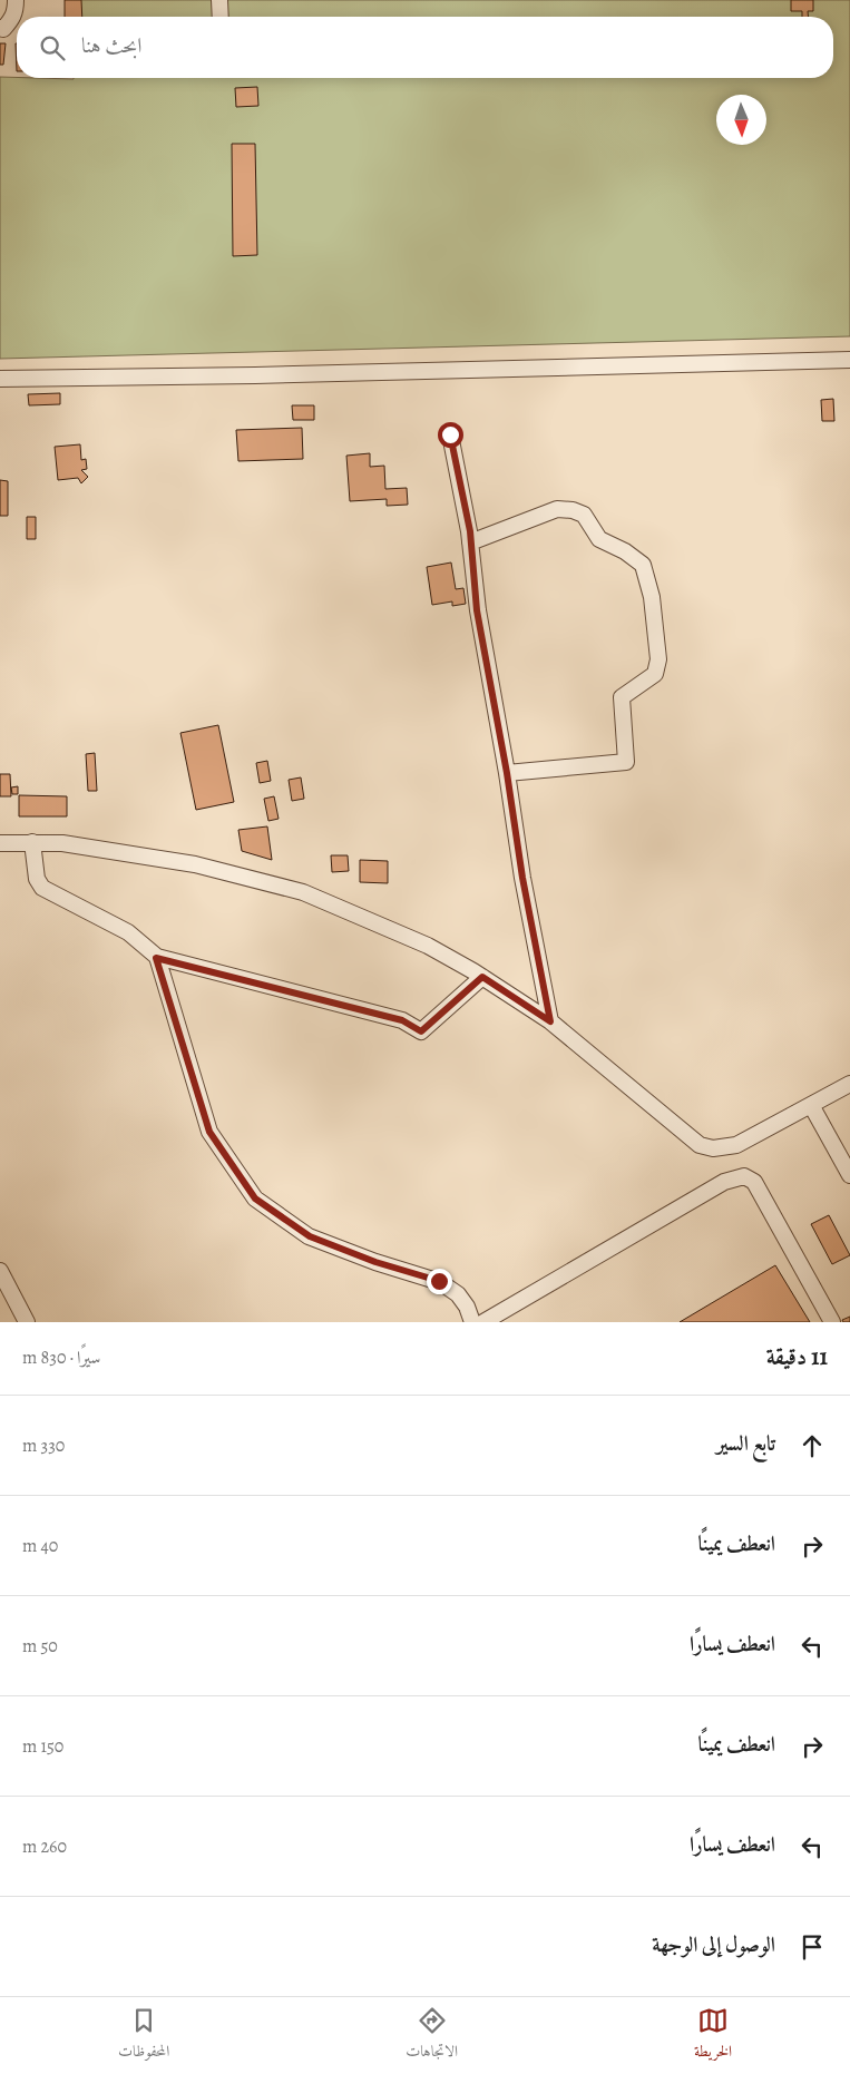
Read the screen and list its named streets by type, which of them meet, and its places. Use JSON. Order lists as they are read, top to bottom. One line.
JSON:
{"north":"bottom","page":{"search":"ابحث هنا","heading":["11 دقيقة","سيرًا · 830 m"],"list":[["تابع السير","330 m"],["انعطف يمينًا","40 m"],["انعطف يسارًا","50 m"],["انعطف يمينًا","150 m"],["انعطف يسارًا","260 m"],"الوصول إلى الوجهة"],"nav":["الخريطة","الاتجاهات","المحفوظات"]}}
